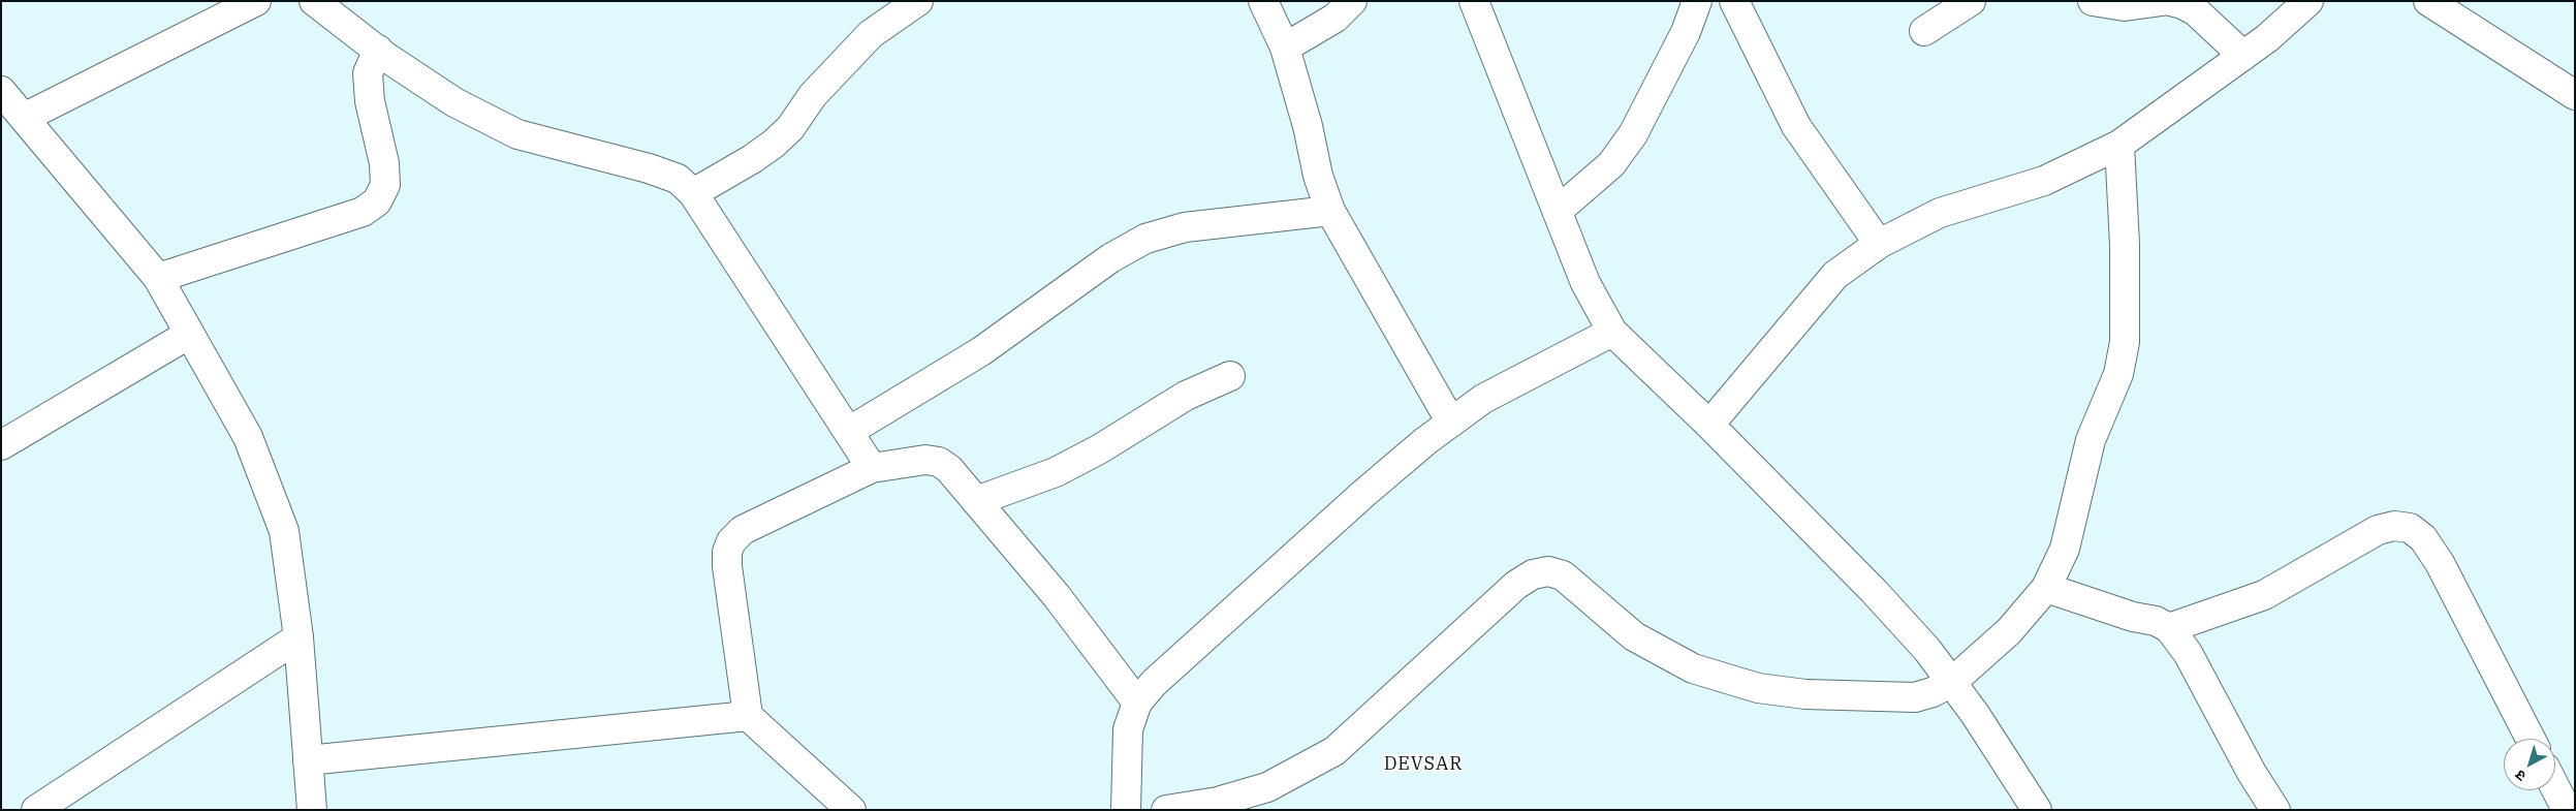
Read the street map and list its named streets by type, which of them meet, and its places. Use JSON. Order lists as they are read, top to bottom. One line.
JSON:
{"districts":["DEVSAR"],"north":"bottom left"}
